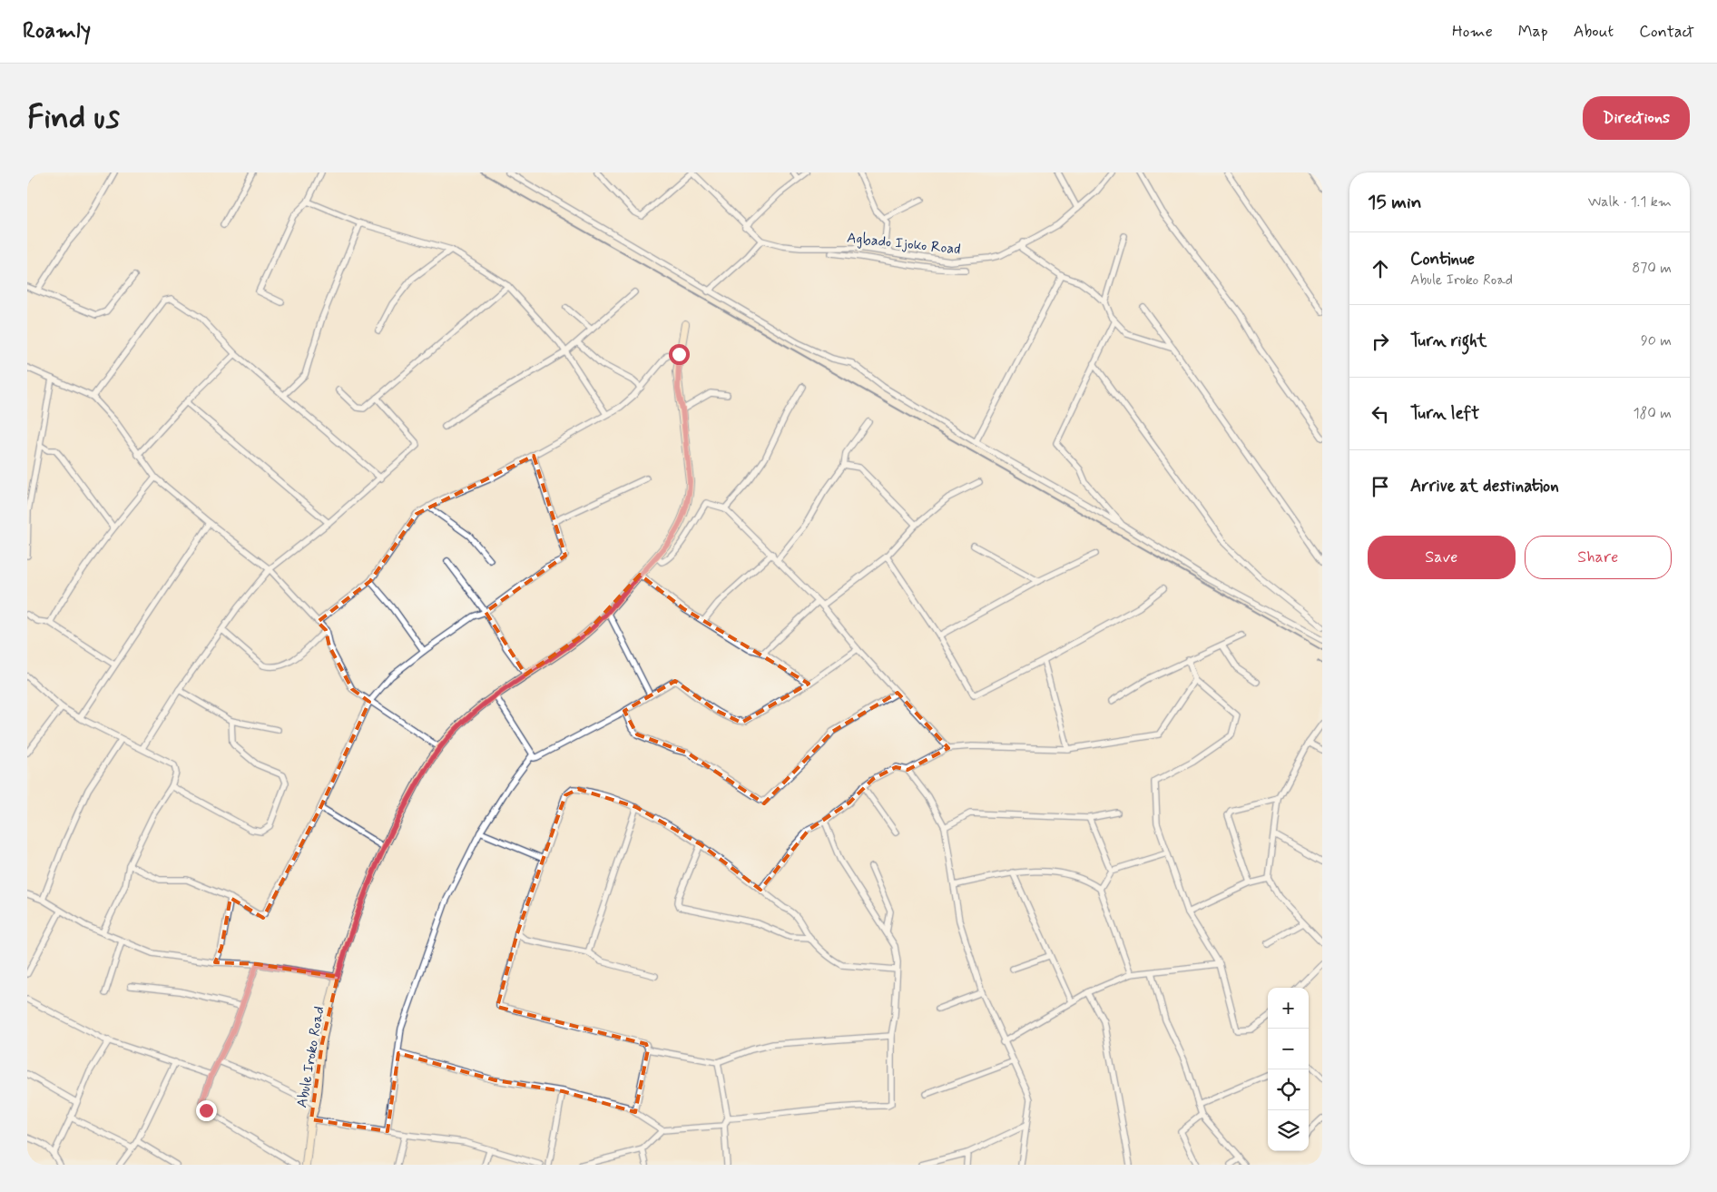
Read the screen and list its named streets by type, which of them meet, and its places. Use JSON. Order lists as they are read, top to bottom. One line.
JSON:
{"streets":{"street":["Agbado Ijoko Road","Abule Iroko Road"]},"page":{"header":"Roamly","nav":["Home","Map","About","Contact"],"buttons":["Directions",["Save","Share"]],"title":"Find us","heading":["15 min","Walk · 1.1 km"],"list":[["Continue","Abule Iroko Road","870 m"],["Turn right","90 m"],["Turn left","180 m"],"Arrive at destination"],"map_buttons":["+","−"]}}
